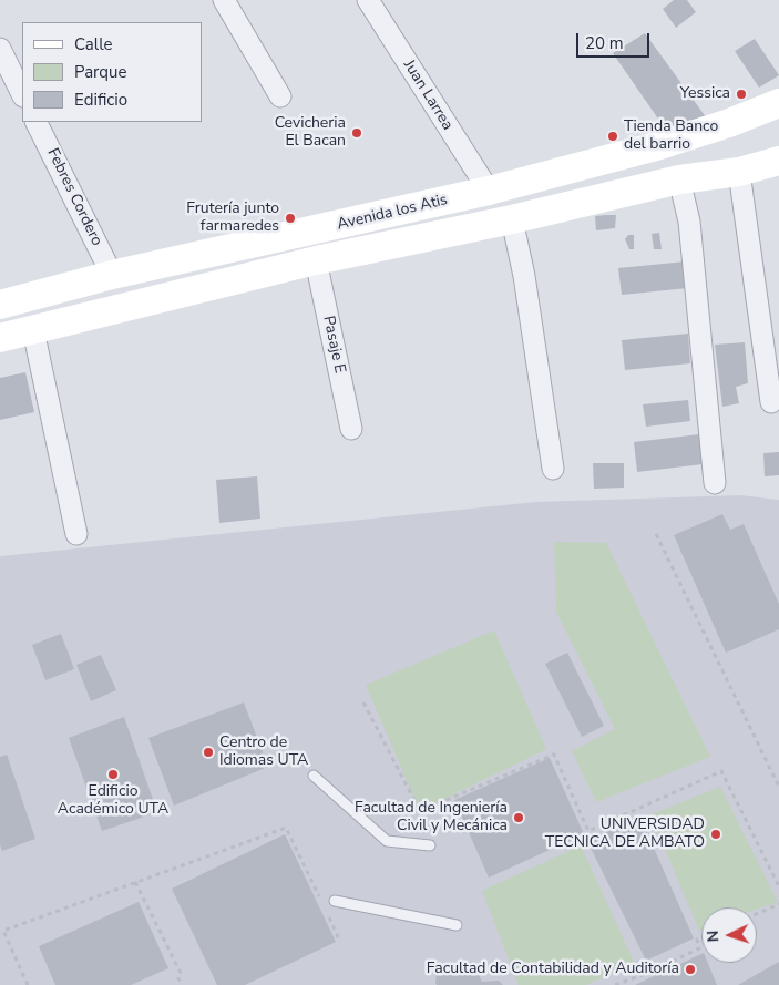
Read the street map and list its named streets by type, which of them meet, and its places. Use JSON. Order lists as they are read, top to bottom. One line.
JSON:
{"streets":{"main road":["Avenida los Atis"],"street":["Juan Larrea","Febres Cordero","Pasaje E"]},"crossings":[["Juan Larrea","Avenida los Atis"],["Febres Cordero","Avenida los Atis"],["Avenida los Atis","Pasaje E"]],"places":["Yessica","Cevicheria El Bacan","Tienda Banco del barrio","Frutería junto farmaredes","Centro de Idiomas UTA","Edificio Académico UTA","Facultad de Ingeniería Civil y Mecánica","UNIVERSIDAD TECNICA DE AMBATO","Facultad de Contabilidad y Auditoría"],"legend":["Calle","Parque","Edificio"],"scale_bar":"20 m","north":"left"}
